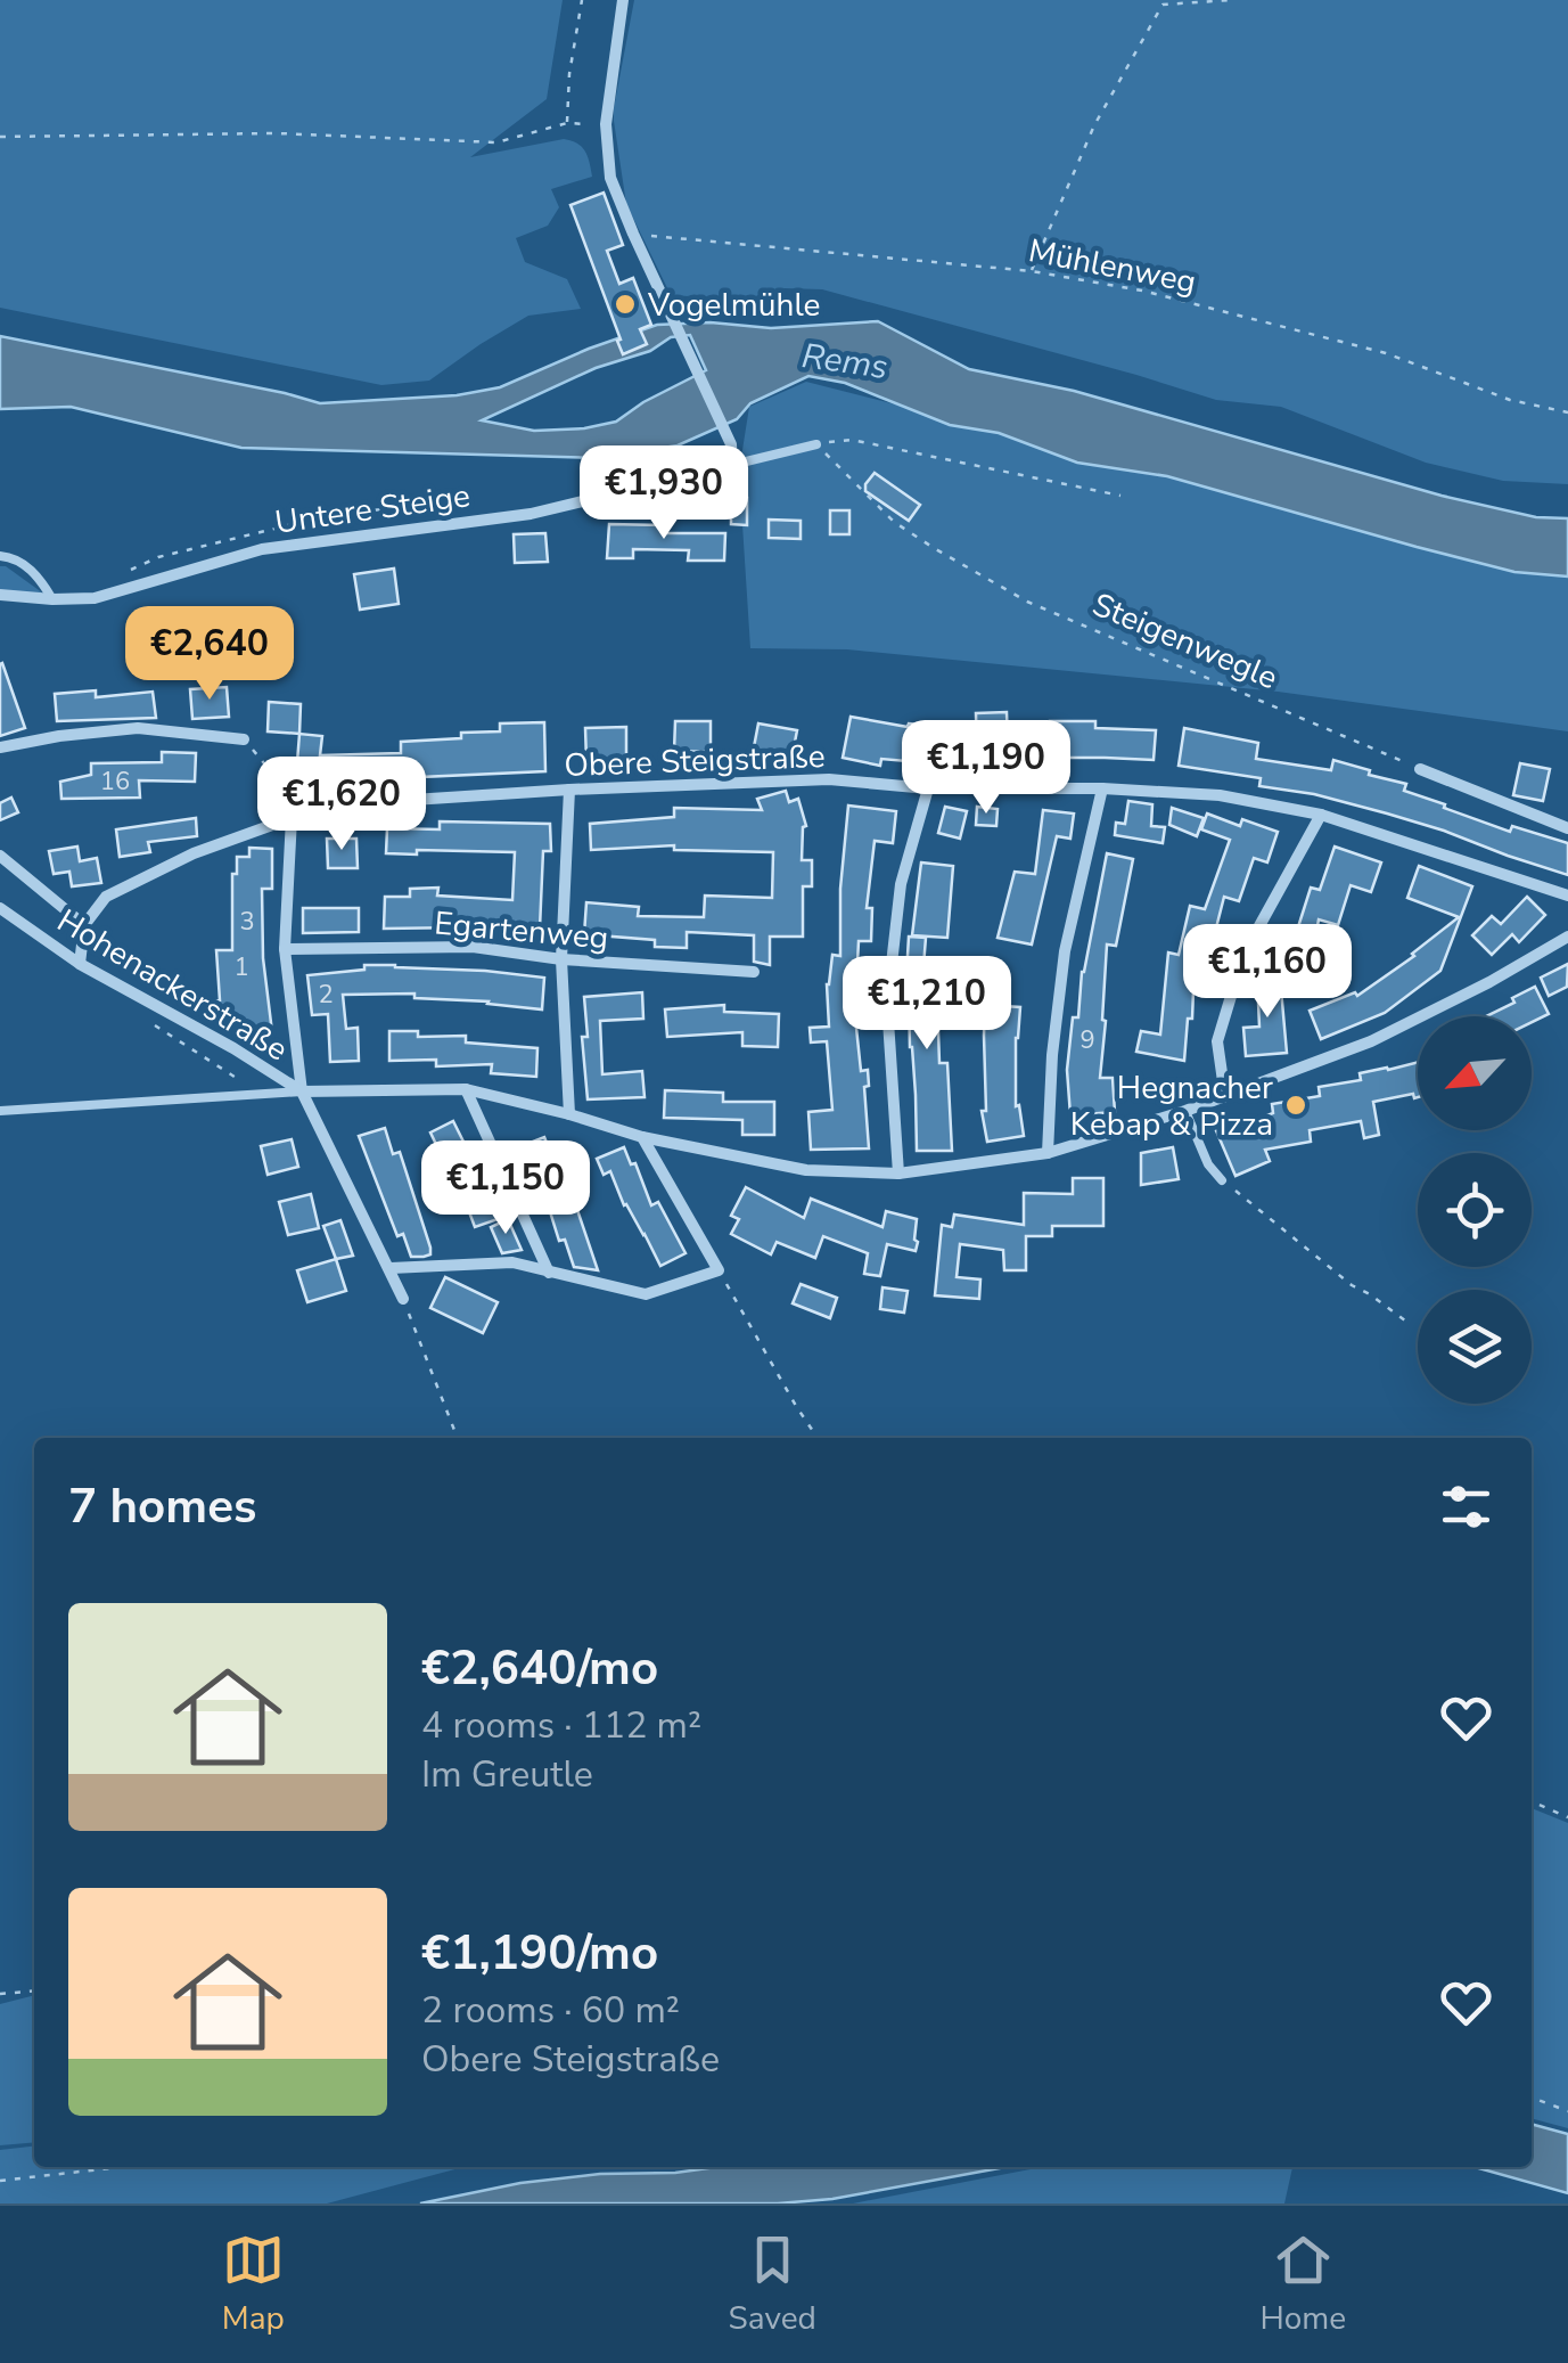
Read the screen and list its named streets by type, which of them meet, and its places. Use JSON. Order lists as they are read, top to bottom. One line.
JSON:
{"streets":{"street":["Untere Steige","Obere Steigstraße","Egartenweg","Hohenackerstraße"],"path":["Mühlenweg","Steigenwegle"]},"water":["Rems"],"places":["Vogelmühle","Hegnacher Kebap & Pizza"],"house_numbers":["16","3","1","2","9"],"north":"bottom left","page":{"price":["€1,930","€2,640","€1,190","€1,620","€1,160","€1,210","€1,150"],"heading":"7 homes","list":[{"name":"€2,640/mo","note":"4 rooms · 112 m² · Im Greutle"},{"name":"€1,190/mo","note":"2 rooms · 60 m² · Obere Steigstraße"}],"tabs":["Map","Saved","Home"]}}
